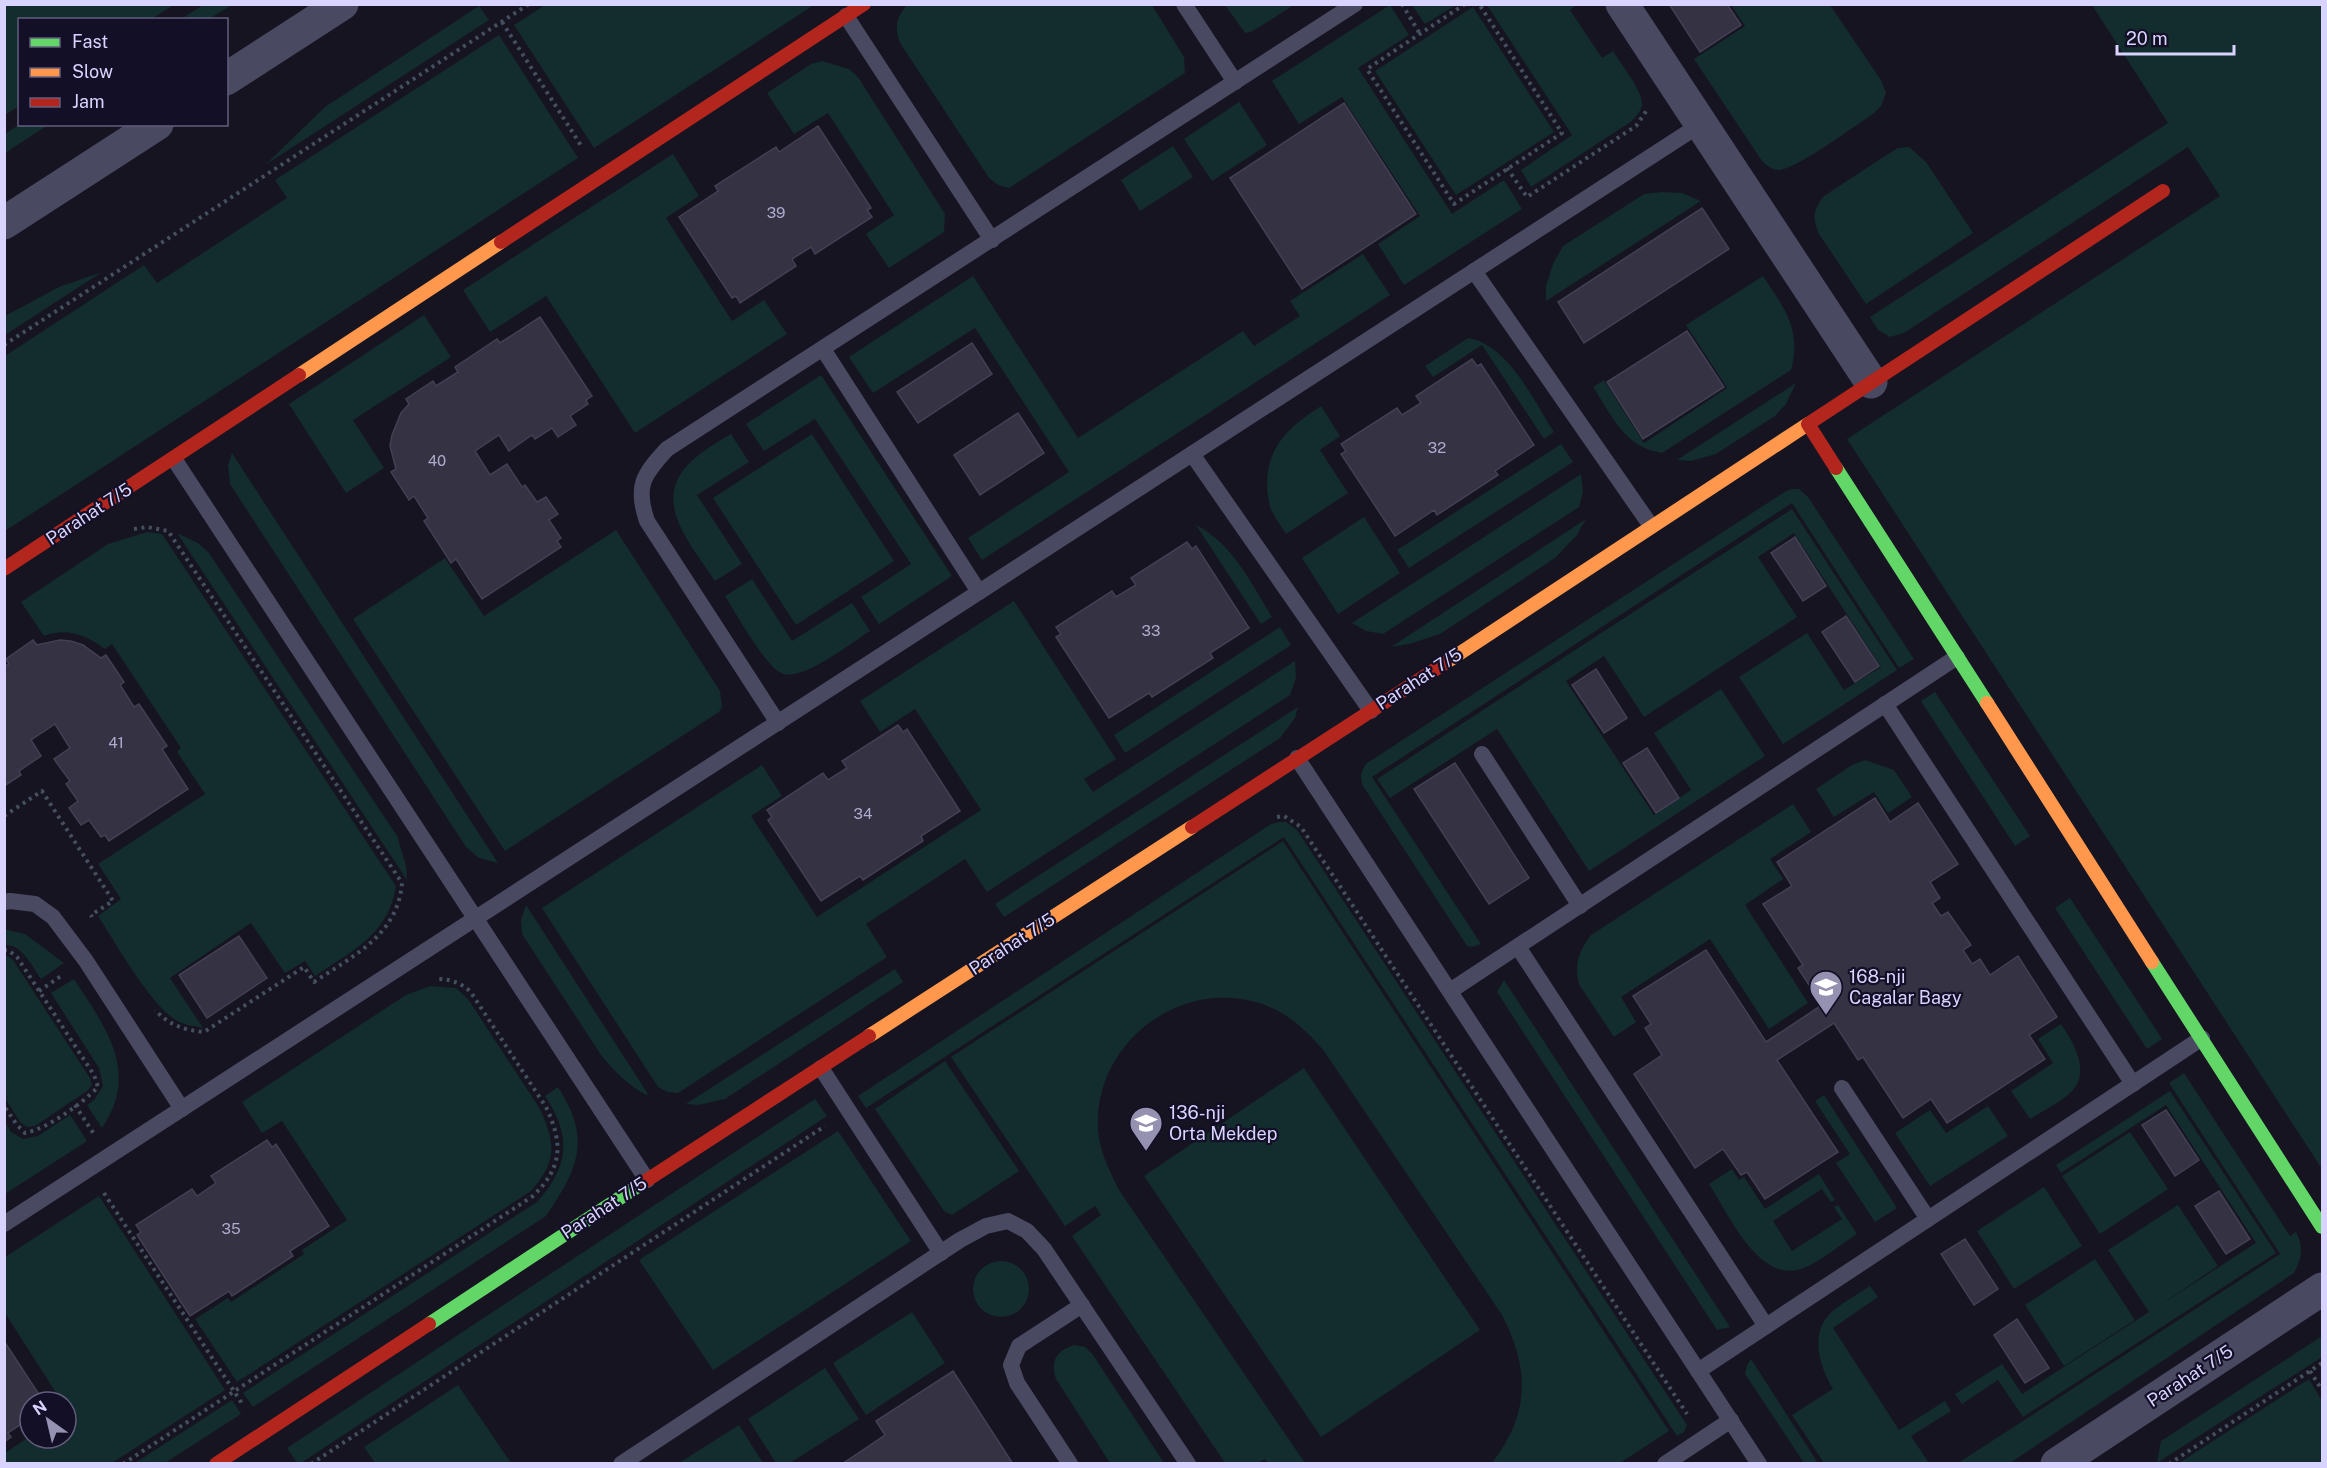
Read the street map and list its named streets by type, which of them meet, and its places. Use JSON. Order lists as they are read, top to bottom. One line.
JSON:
{"streets":{"street":["Parahat 7/5"]},"places":{"school or university":["168-nji Cagalar Bagy","136-nji Orta Mekdep"]},"house_numbers":["39","32","40","33","41","34","35"],"legend":["Fast","Slow","Jam"],"scale_bar":"20 m","north":"top left"}
